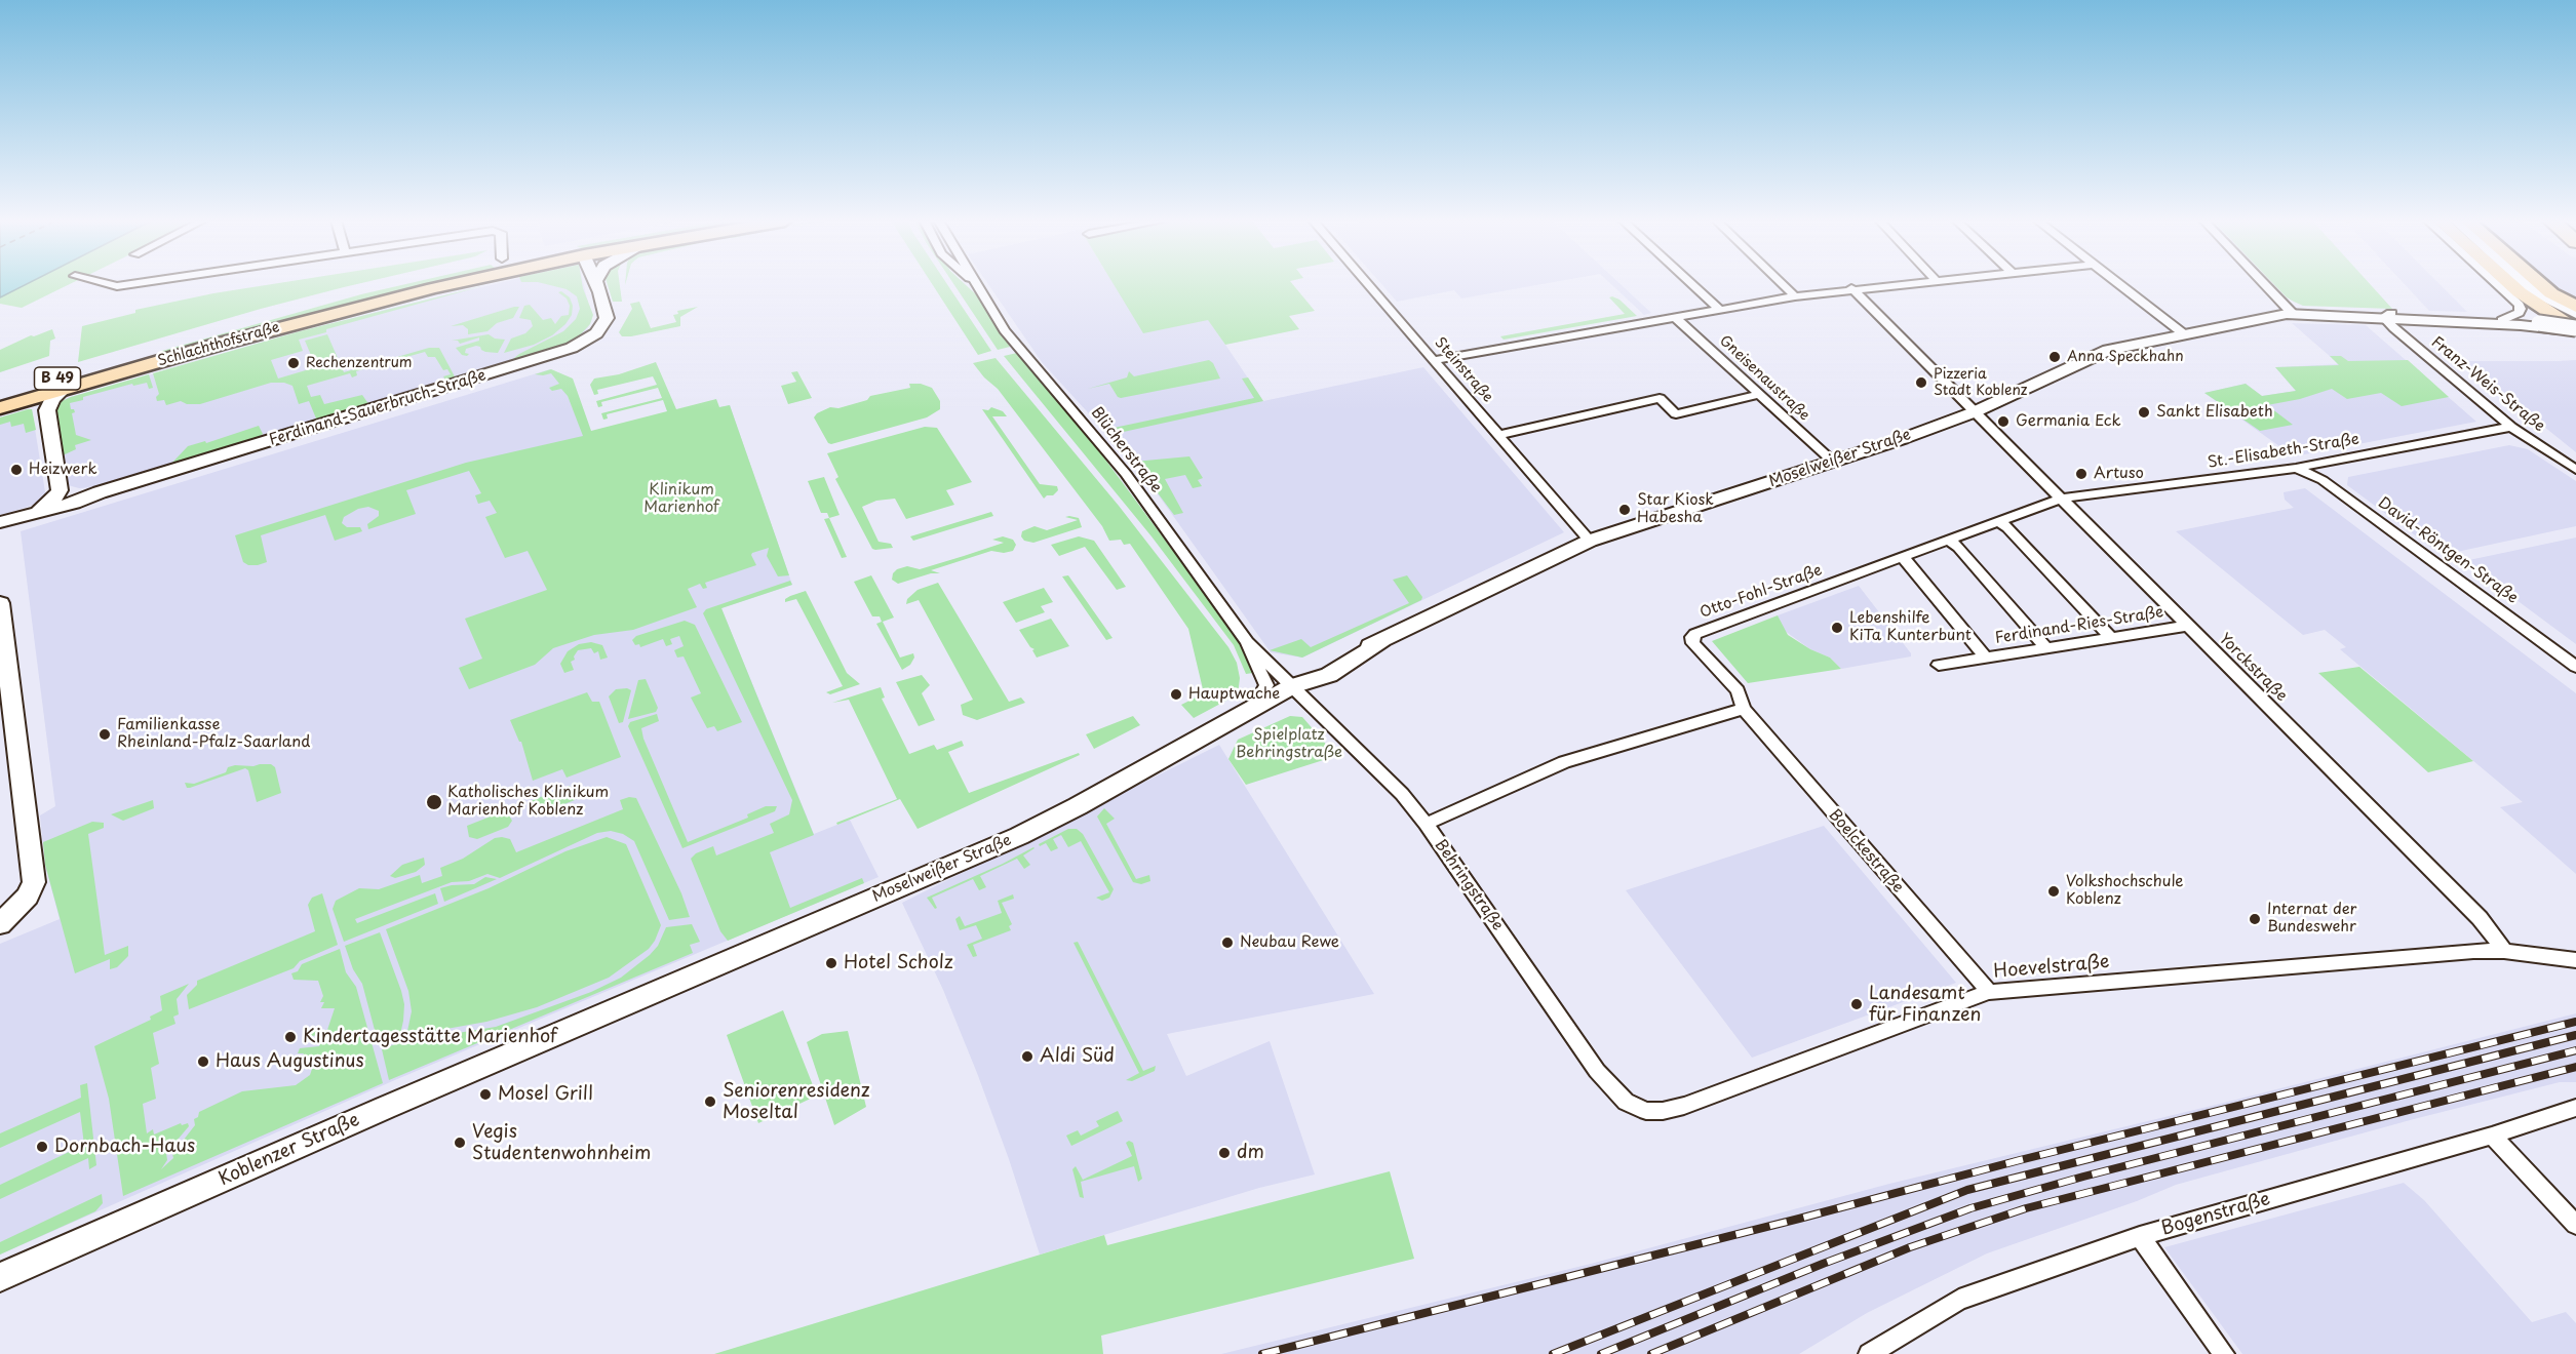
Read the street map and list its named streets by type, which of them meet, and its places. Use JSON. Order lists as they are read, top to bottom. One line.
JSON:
{"streets":{"main road":["Schlachthofstraße","B 49"],"street":["Steinstraße","Gneisenaustraße","Franz-Weis-Straße","Ferdinand-Sauerbruch-Straße","Blücherstraße","St.-Elisabeth-Straße","Moselweißer Straße","David-Röntgen-Straße","Otto-Fohl-Straße","Ferdinand-Ries-Straße","Yorckstraße","Boelckestraße","Behringstraße","Hoevelstraße","Koblenzer Straße","Bogenstraße"]},"crossings":[["Steinstraße","Moselweißer Straße"],["Gneisenaustraße","Moselweißer Straße"],["Franz-Weis-Straße","St.-Elisabeth-Straße"],["Franz-Weis-Straße","Moselweißer Straße"],["Blücherstraße","Moselweißer Straße"],["Blücherstraße","Behringstraße"],["St.-Elisabeth-Straße","David-Röntgen-Straße"],["St.-Elisabeth-Straße","Otto-Fohl-Straße"],["St.-Elisabeth-Straße","Yorckstraße"],["Moselweißer Straße","Yorckstraße"],["Moselweißer Straße","Behringstraße"],["Moselweißer Straße","Koblenzer Straße"],["Otto-Fohl-Straße","Yorckstraße"],["Otto-Fohl-Straße","Boelckestraße"],["Ferdinand-Ries-Straße","Yorckstraße"],["Yorckstraße","Hoevelstraße"],["Boelckestraße","Hoevelstraße"],["Behringstraße","Hoevelstraße"]],"parks":["Klinikum Marienhof","Spielplatz Behringstraße"],"places":["Anna Speckhahn","Rechenzentrum","Pizzeria Stadt Koblenz","Sankt Elisabeth","Germania Eck","Heizwerk","Artuso","Star Kiosk Habesha","Lebenshilfe KiTa Kunterbunt","Hauptwache","Familienkasse Rheinland-Pfalz-Saarland","Katholisches Klinikum Marienhof Koblenz","Volkshochschule Koblenz","Internat der Bundeswehr","Neubau Rewe","Hotel Scholz","Landesamt für Finanzen","Kindertagesstätte Marienhof","Aldi Süd","Haus Augustinus","Mosel Grill","Seniorenresidenz Moseltal","Vegis Studentenwohnheim","Dornbach-Haus","dm"]}
